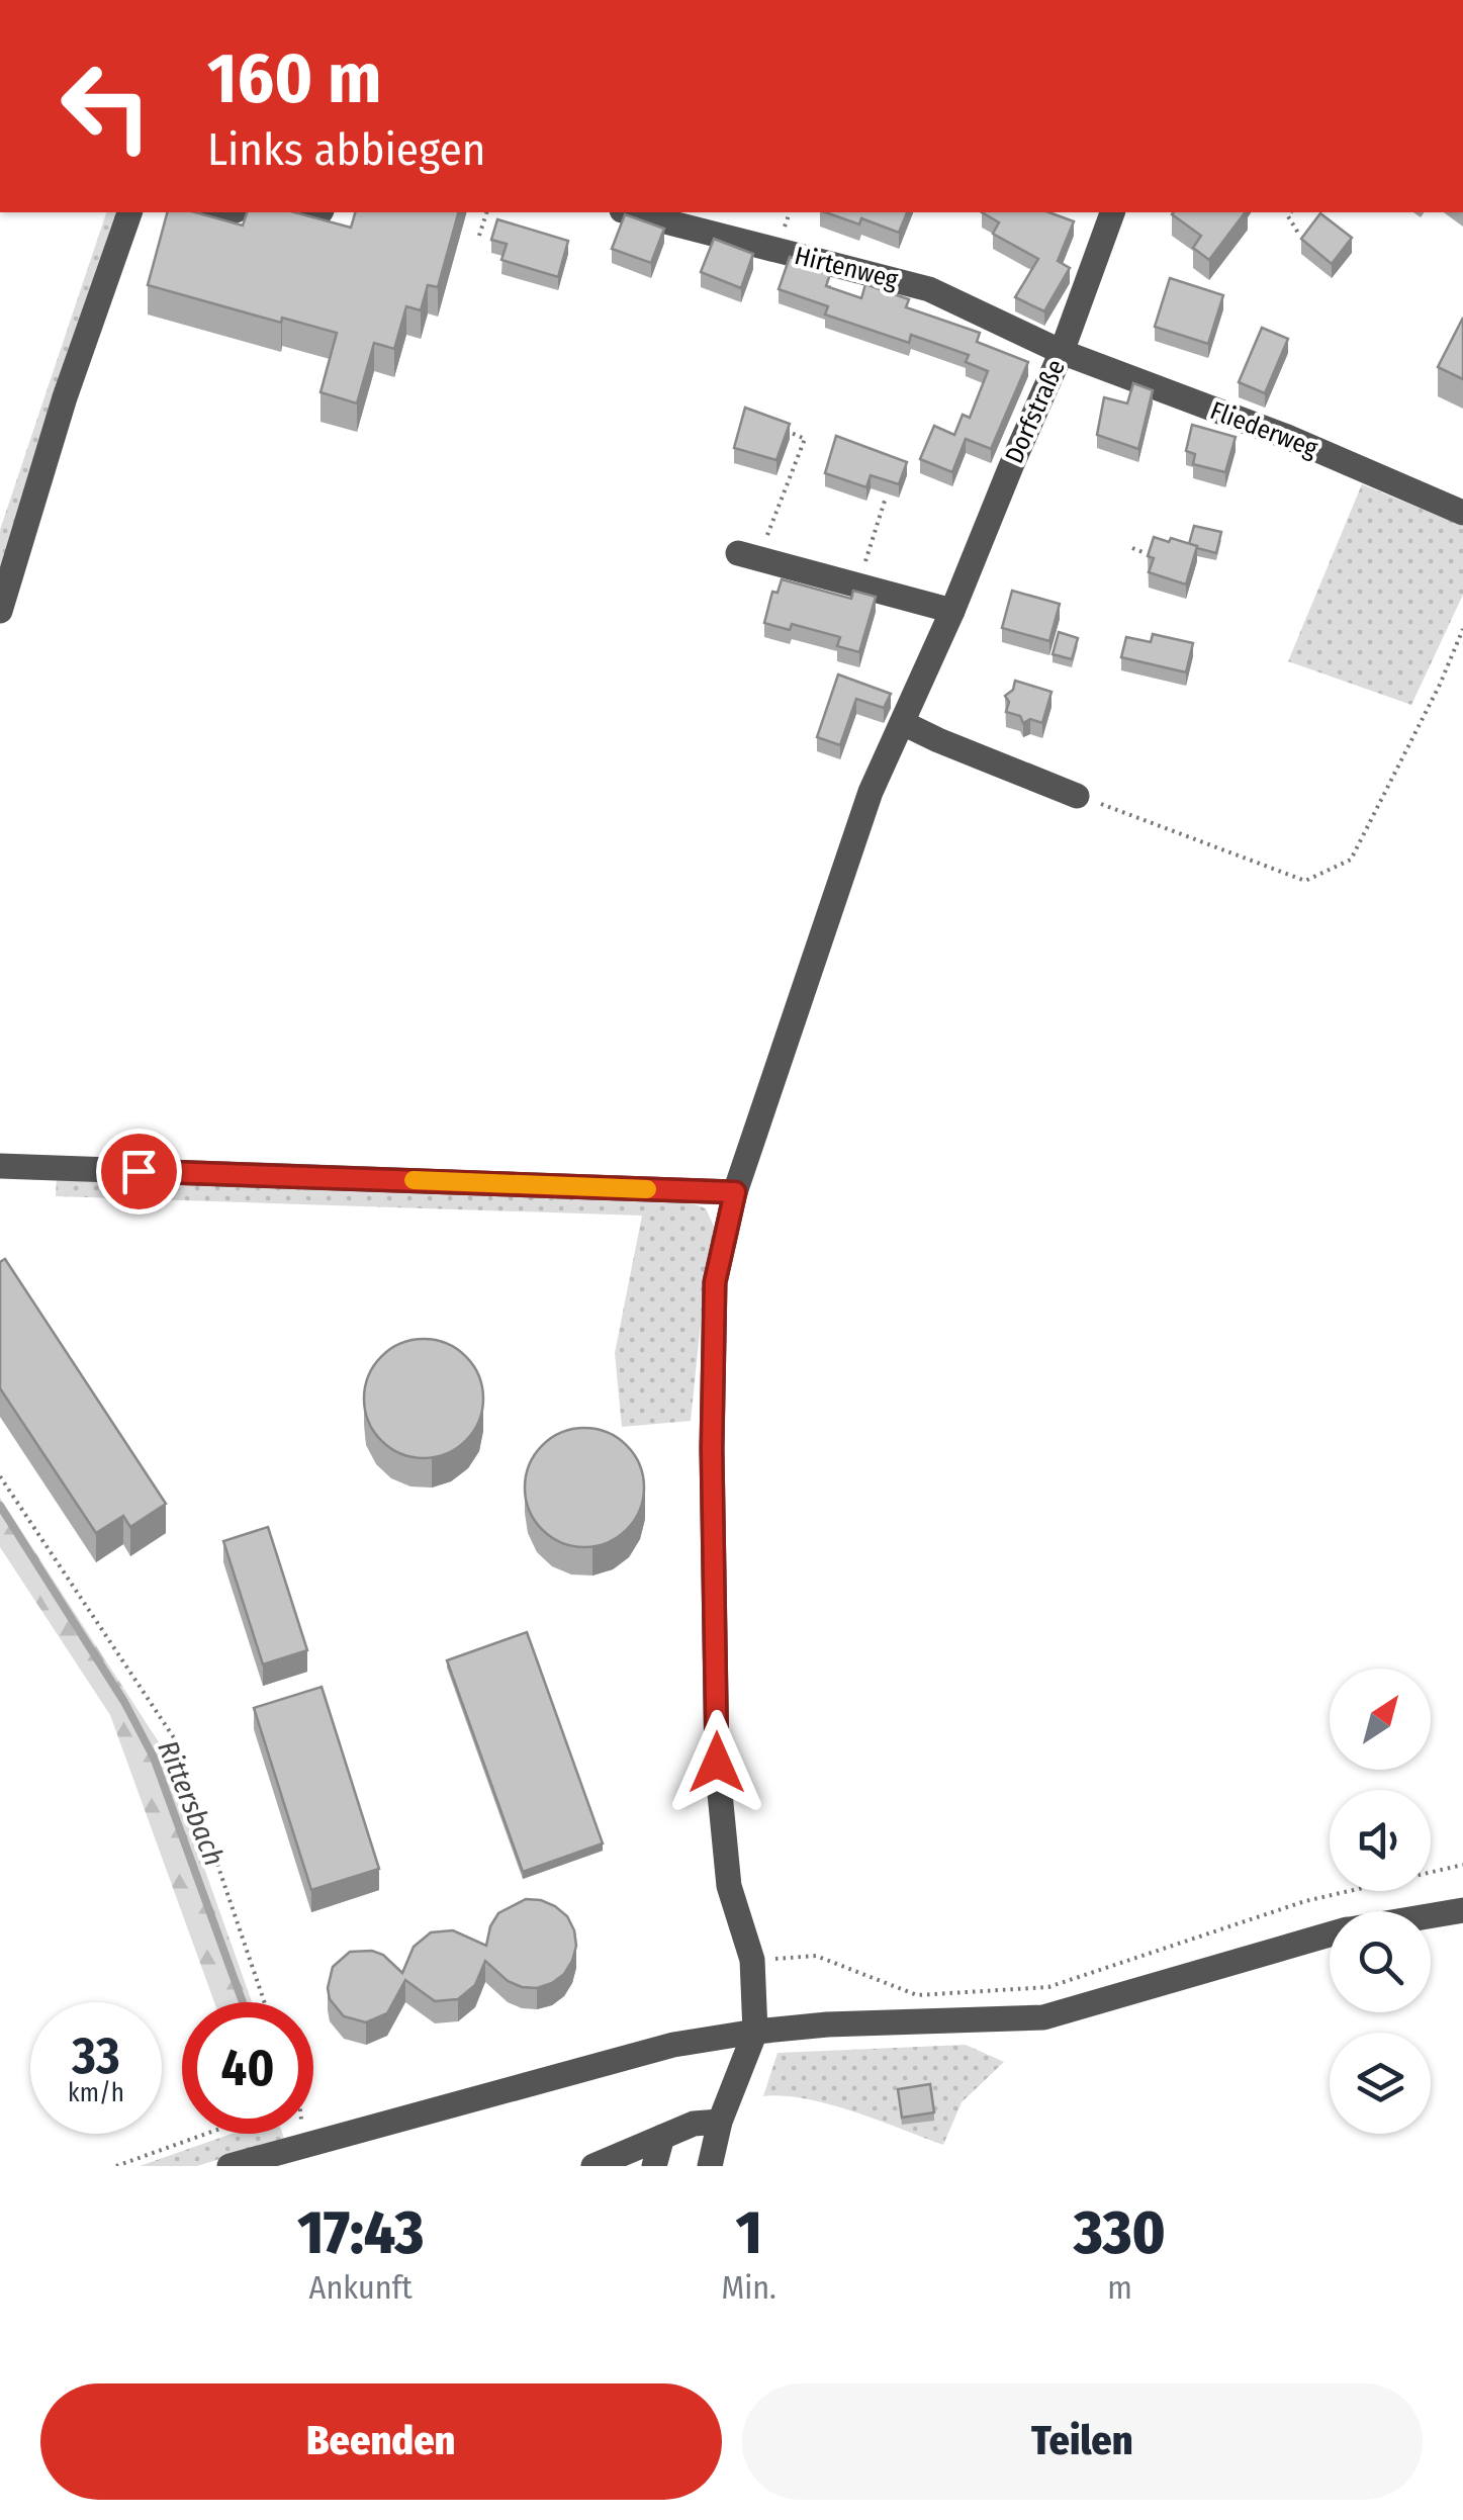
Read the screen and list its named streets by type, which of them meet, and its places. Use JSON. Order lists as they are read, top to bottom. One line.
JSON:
{"streets":{"street":["Hirtenweg","Dorfstraße","Fliederweg"]},"crossings":[["Hirtenweg","Dorfstraße"],["Hirtenweg","Fliederweg"],["Dorfstraße","Fliederweg"]],"water":["Rittersbach"],"north":"top right","page":{"turn":["160 m","Links abbiegen"],"speed":"33 km/h","limit":"40","eta":["17:43","Ankunft","1","Min.","330","m"],"buttons":["Beenden","Teilen"]}}
